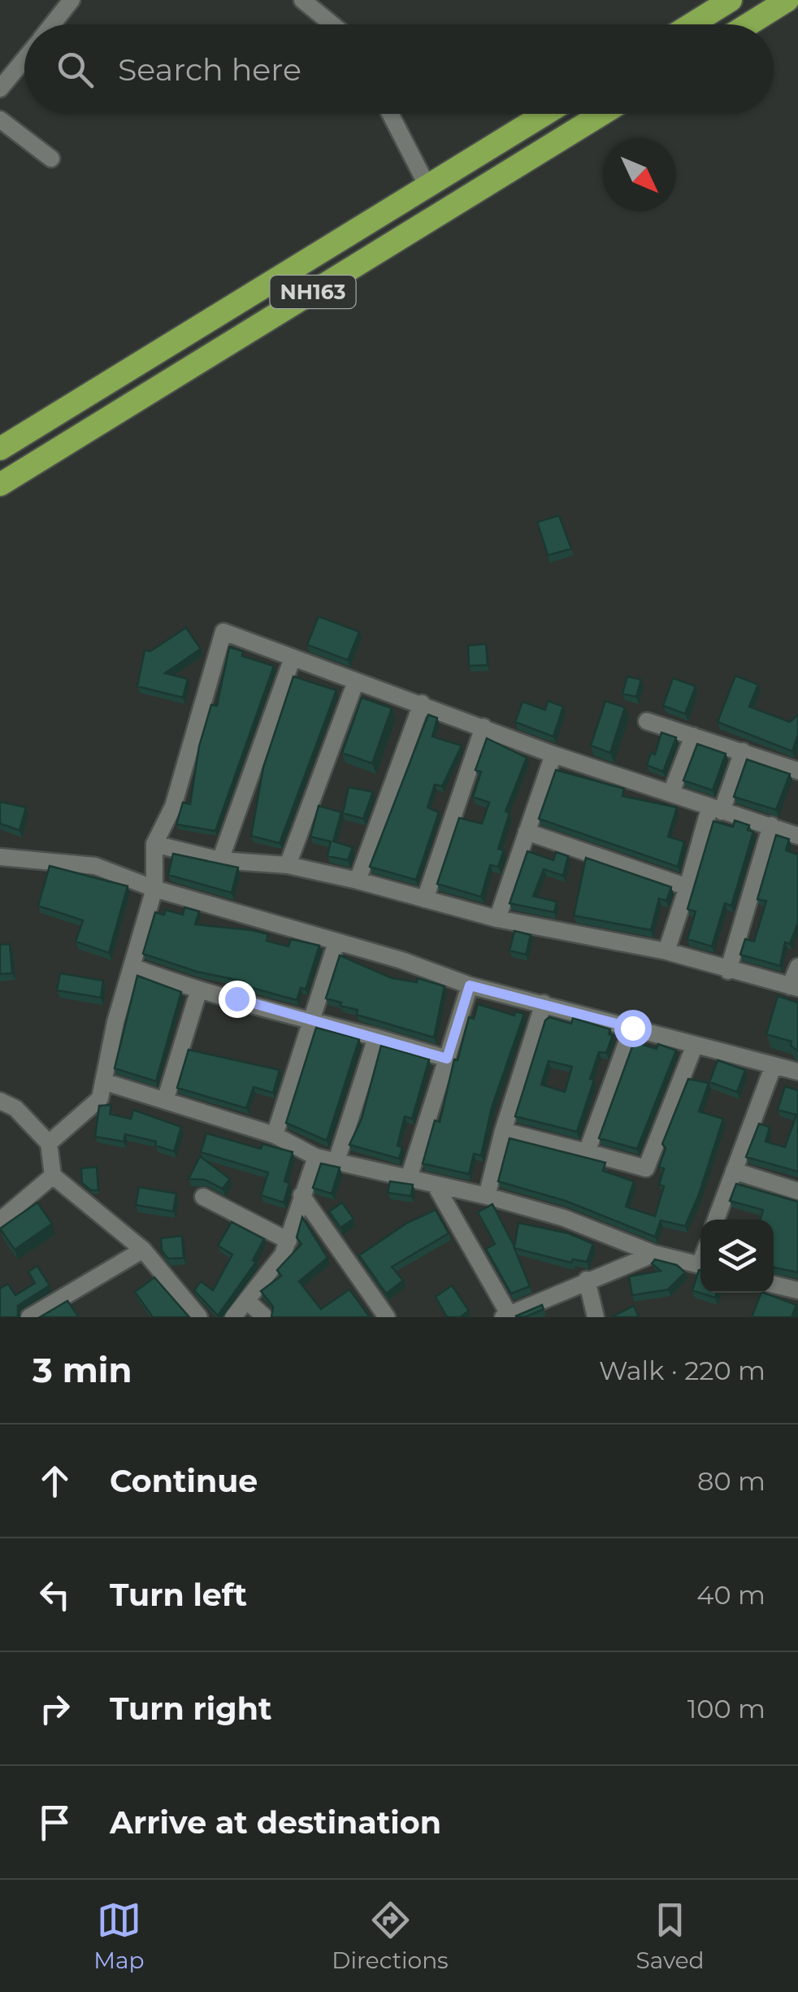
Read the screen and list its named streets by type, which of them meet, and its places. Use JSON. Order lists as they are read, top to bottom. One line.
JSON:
{"streets":{"highway":["NH163"]},"north":"bottom right","page":{"search":"Search here","heading":["3 min","Walk · 220 m"],"list":[["Continue","80 m"],["Turn left","40 m"],["Turn right","100 m"],"Arrive at destination"],"nav":["Map","Directions","Saved"]}}
